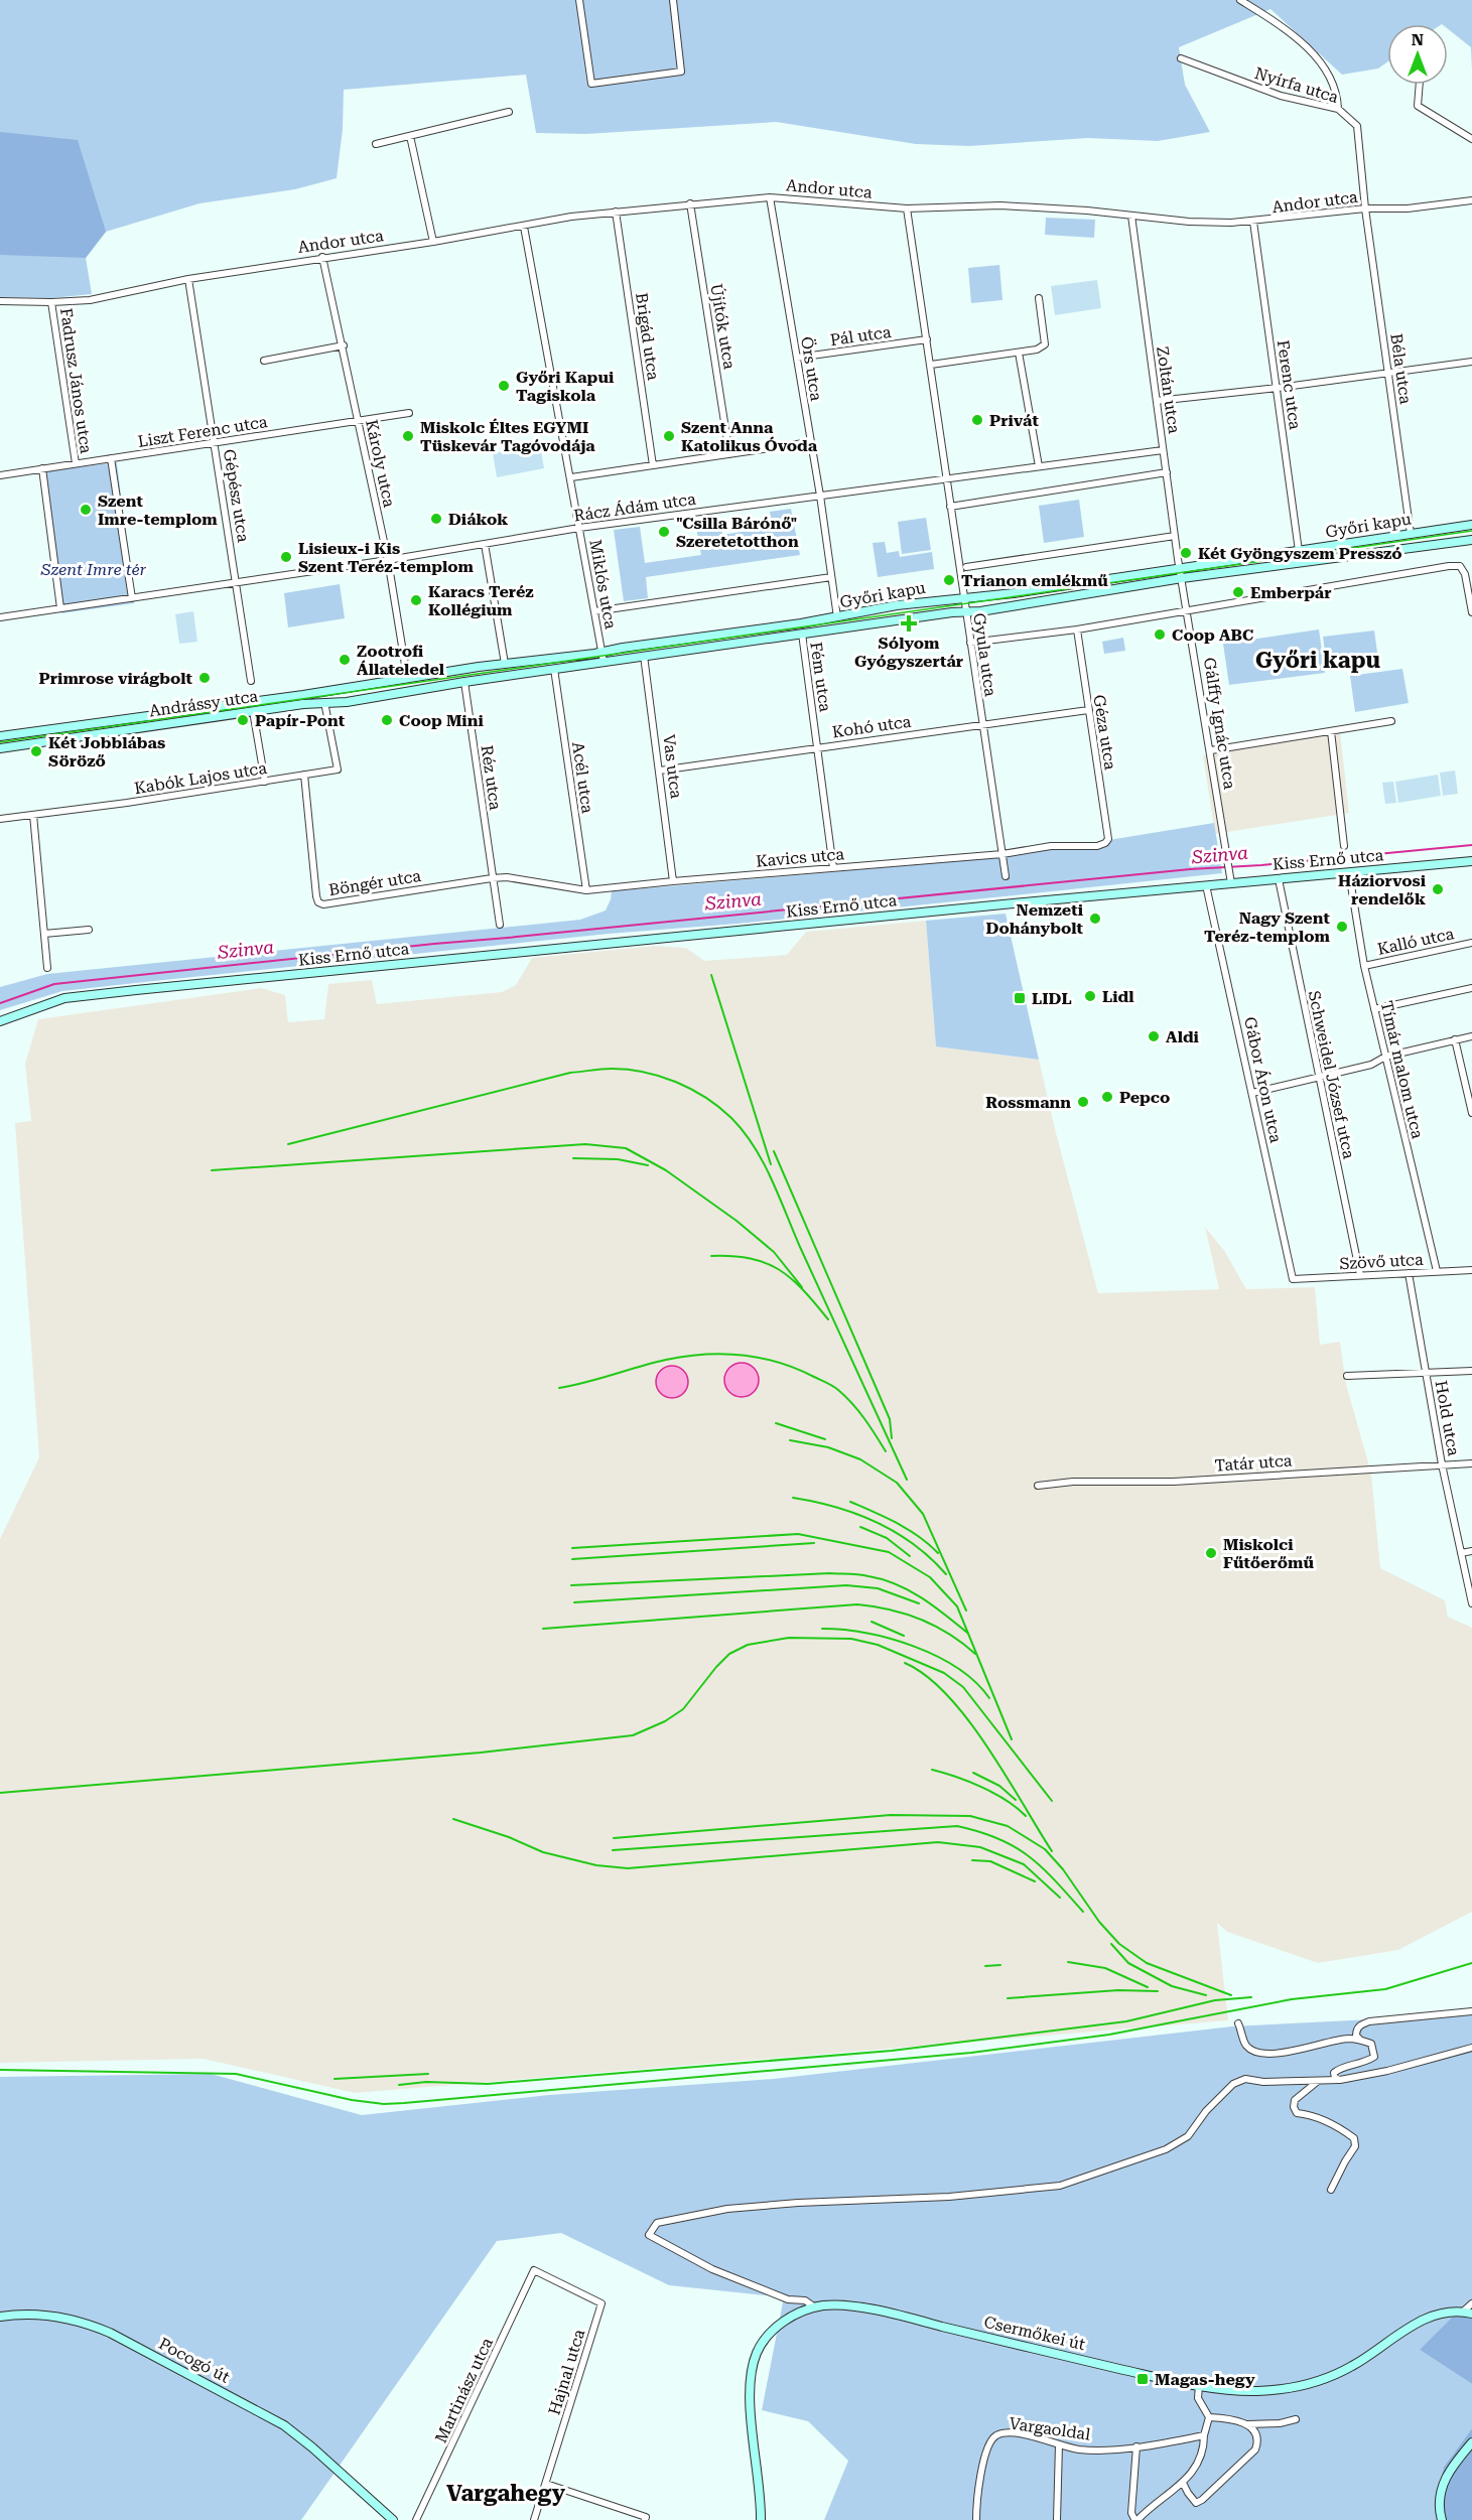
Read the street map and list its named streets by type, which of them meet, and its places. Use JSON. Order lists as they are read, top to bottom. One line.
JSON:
{"streets":{"street":["Nyírfa utca","Andor utca","Újítók utca","Pál utca","Brigád utca","Örs utca","Béla utca","Fadrusz János utca","Ferenc utca","Zoltán utca","Liszt Ferenc utca","Károly utca","Gépész utca","Rácz Ádám utca","Győri kapu","Miklós utca","Gyula utca","Fém utca","Andrássy utca","Gálffy Ignác utca","Kohó utca","Géza utca","Vas utca","Kabók Lajos utca","Réz utca","Acél utca","Kavics utca","Kiss Ernő utca","Böngér utca","Kalló utca","Tímár malom utca","Schweidel József utca","Gábor Áron utca","Szövő utca","Hold utca","Tatár utca","Csermőkei út","Pocogó út","Hajnal utca","Martinász utca","Vargaoldal"]},"crossings":[["Nyírfa utca","Andor utca"],["Nyírfa utca","Béla utca"],["Andor utca","Újítók utca"],["Andor utca","Brigád utca"],["Andor utca","Örs utca"],["Andor utca","Béla utca"],["Andor utca","Fadrusz János utca"],["Andor utca","Ferenc utca"],["Andor utca","Zoltán utca"],["Andor utca","Károly utca"],["Andor utca","Gépész utca"],["Andor utca","Miklós utca"],["Andor utca","Gyula utca"],["Pál utca","Örs utca"],["Pál utca","Gyula utca"],["Örs utca","Rácz Ádám utca"],["Örs utca","Győri kapu"],["Béla utca","Győri kapu"],["Fadrusz János utca","Liszt Ferenc utca"],["Ferenc utca","Győri kapu"],["Zoltán utca","Rácz Ádám utca"],["Zoltán utca","Győri kapu"],["Zoltán utca","Gálffy Ignác utca"],["Liszt Ferenc utca","Károly utca"],["Liszt Ferenc utca","Gépész utca"],["Károly utca","Rácz Ádám utca"],["Károly utca","Győri kapu"],["Károly utca","Andrássy utca"],["Gépész utca","Rácz Ádám utca"],["Rácz Ádám utca","Miklós utca"],["Rácz Ádám utca","Gyula utca"],["Győri kapu","Miklós utca"],["Győri kapu","Gyula utca"],["Győri kapu","Fém utca"],["Győri kapu","Andrássy utca"],["Győri kapu","Gálffy Ignác utca"],["Győri kapu","Vas utca"],["Győri kapu","Réz utca"],["Győri kapu","Acél utca"],["Gyula utca","Kohó utca"],["Gyula utca","Kavics utca"],["Fém utca","Kohó utca"],["Fém utca","Kavics utca"],["Andrássy utca","Kabók Lajos utca"],["Gálffy Ignác utca","Kiss Ernő utca"],["Kohó utca","Géza utca"],["Kohó utca","Vas utca"],["Géza utca","Kavics utca"],["Vas utca","Kavics utca"],["Kabók Lajos utca","Böngér utca"],["Réz utca","Kavics utca"],["Réz utca","Böngér utca"],["Acél utca","Kavics utca"],["Kavics utca","Böngér utca"],["Kiss Ernő utca","Tímár malom utca"],["Kiss Ernő utca","Schweidel József utca"],["Kiss Ernő utca","Gábor Áron utca"],["Kalló utca","Tímár malom utca"],["Tímár malom utca","Szövő utca"],["Schweidel József utca","Szövő utca"],["Gábor Áron utca","Szövő utca"],["Szövő utca","Hold utca"],["Hold utca","Tatár utca"],["Hajnal utca","Martinász utca"]],"districts":["Győri kapu","Vargahegy"],"water":["Szinva"],"parks":["Szent Imre tér"],"places":{"other":["Győri Kapui Tagiskola","Privát","Miskolc Éltes EGYMI Tüskevár Tagóvodája","Szent Anna Katolikus Óvoda","Szent Imre-templom","Diákok","\"Csilla Bárónő\" Szeretetotthon","Két Gyöngyszem Presszó","Lisieux-i Kis Szent Teréz-templom","Trianon emlékmű","Emberpár","Karacs Teréz Kollégium","Coop ABC","Zootrofi Állateledel","Primrose virágbolt","Papír-Pont","Coop Mini","Két Jobblábas Söröző","Háziorvosi rendelők","Nemzeti Dohánybolt","Nagy Szent Teréz-templom","Lidl","Aldi","Pepco","Rossmann","Miskolci Fűtőerőmű"],"health":["Sólyom Gyógyszertár"],"transit":["LIDL","Magas-hegy"]},"north":"top"}
